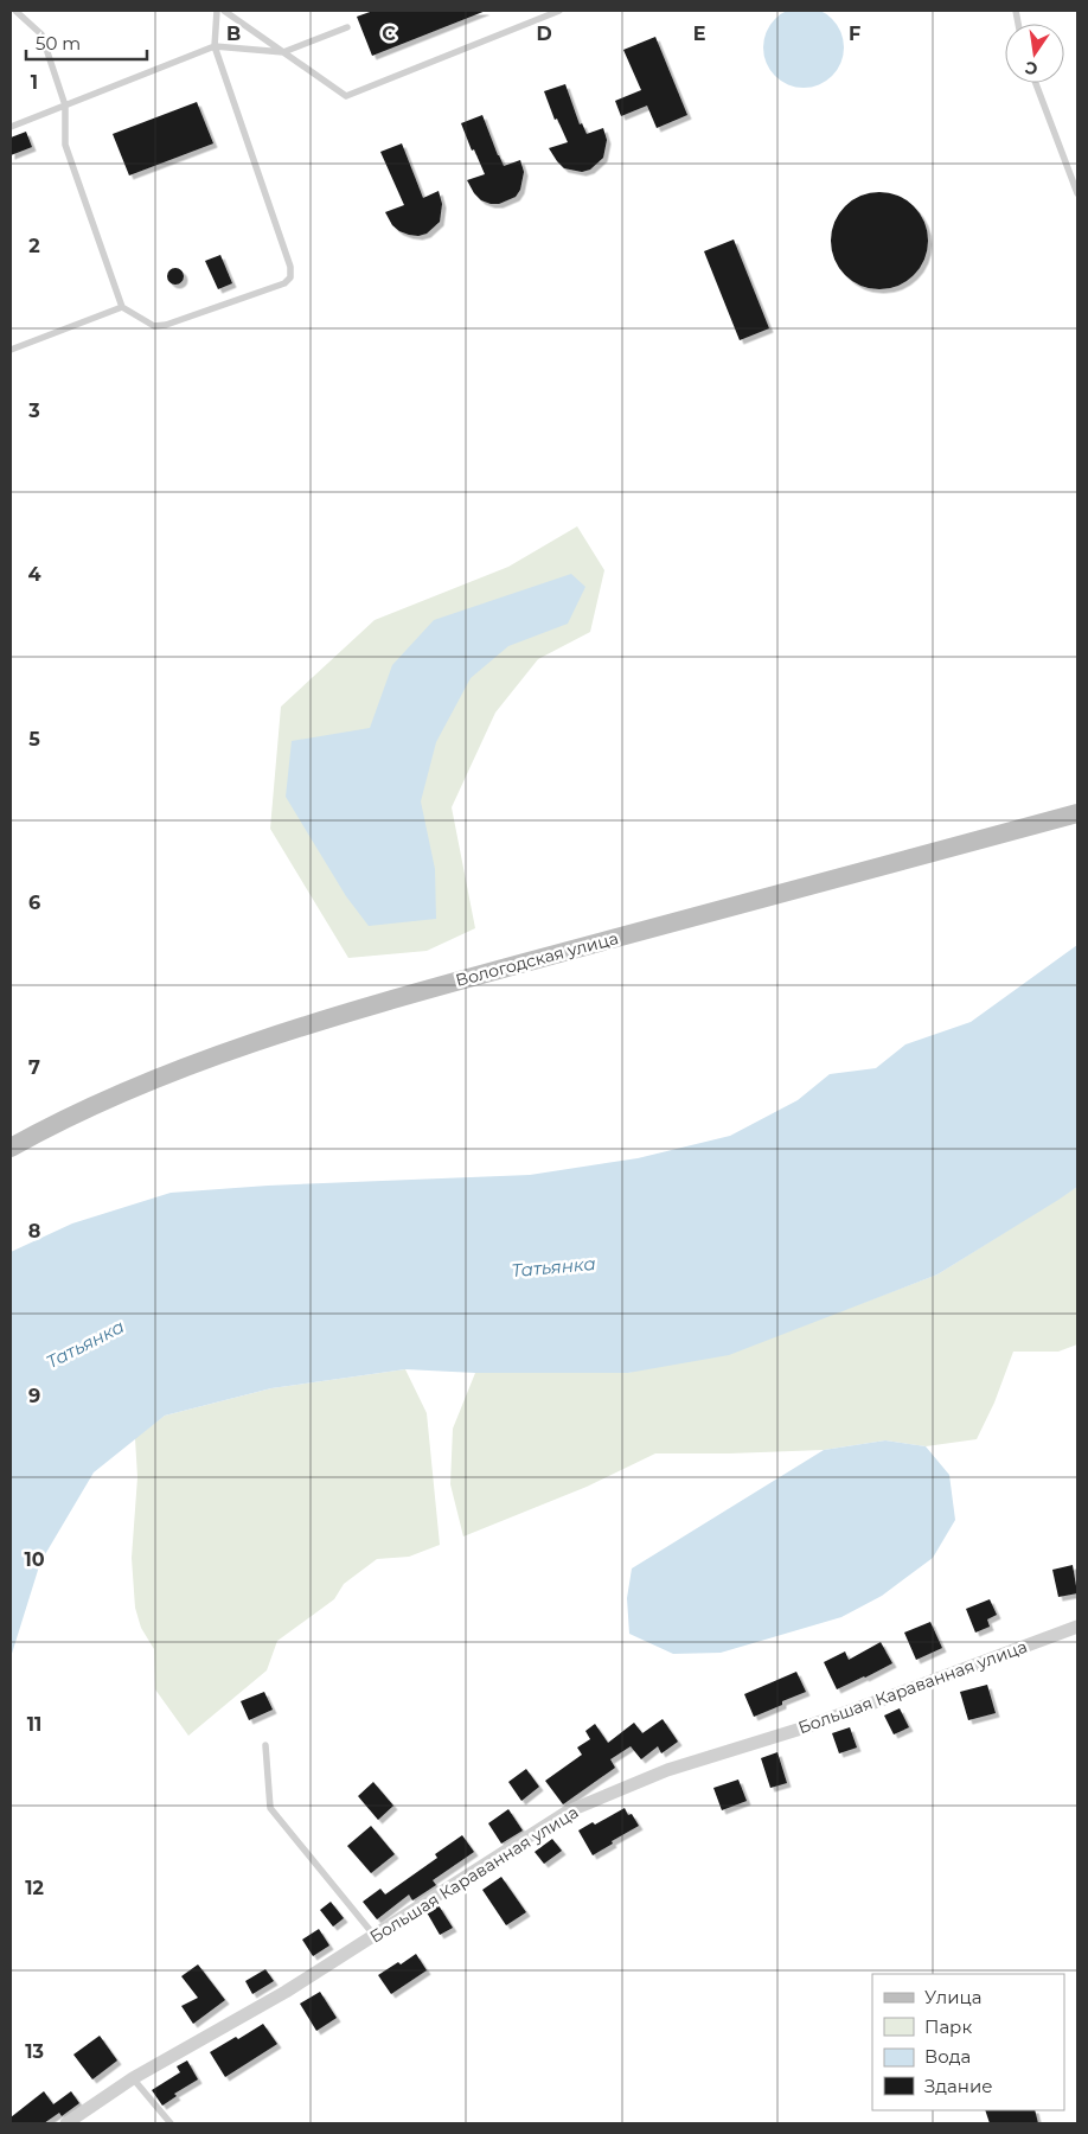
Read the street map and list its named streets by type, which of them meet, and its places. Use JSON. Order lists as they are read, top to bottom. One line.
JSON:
{"streets":{"main road":["Вологодская улица"],"street":["Большая Караванная улица"]},"water":["Татьянка"],"legend":["Улица","Парк","Вода","Здание"],"scale_bar":"50 m","north":"bottom","grid":{"columns":["B","C","D","E","F"],"rows":["1","2","3","4","5","6","7","8","9","10","11","12","13"]}}
